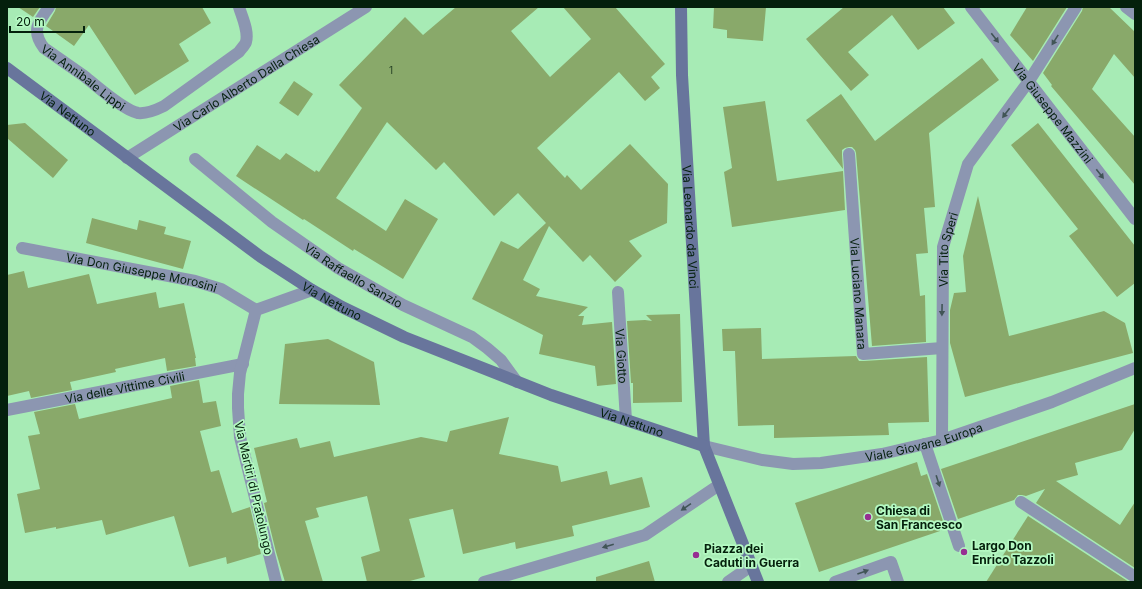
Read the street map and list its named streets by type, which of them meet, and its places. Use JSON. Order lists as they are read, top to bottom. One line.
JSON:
{"streets":{"street":["Via Annibale Lippi","Via Carlo Alberto Dalla Chiesa","Via Nettuno","Via Giuseppe Mazzini","Via Leonardo da Vinci","Via Tito Speri","Via Don Giuseppe Morosini","Via Raffaello Sanzio","Via Luciano Manara","Via Giotto","Via delle Vittime Civili","Viale Giovane Europa","Via Martiri di Pratolungo"]},"crossings":[["Via Carlo Alberto Dalla Chiesa","Via Nettuno"],["Via Nettuno","Via Leonardo da Vinci"],["Via Nettuno","Via Raffaello Sanzio"],["Via Nettuno","Via Giotto"],["Via Nettuno","Viale Giovane Europa"],["Via Giuseppe Mazzini","Via Tito Speri"],["Via Leonardo da Vinci","Viale Giovane Europa"],["Via Tito Speri","Via Luciano Manara"],["Via Tito Speri","Viale Giovane Europa"],["Via Don Giuseppe Morosini","Via Martiri di Pratolungo"],["Via delle Vittime Civili","Via Martiri di Pratolungo"]],"one_way":["Via Giuseppe Mazzini","Via Tito Speri"],"places":["Chiesa di San Francesco","Largo Don Enrico Tazzoli","Piazza dei Caduti in Guerra"],"house_numbers":["1"],"scale_bar":"20 m"}
